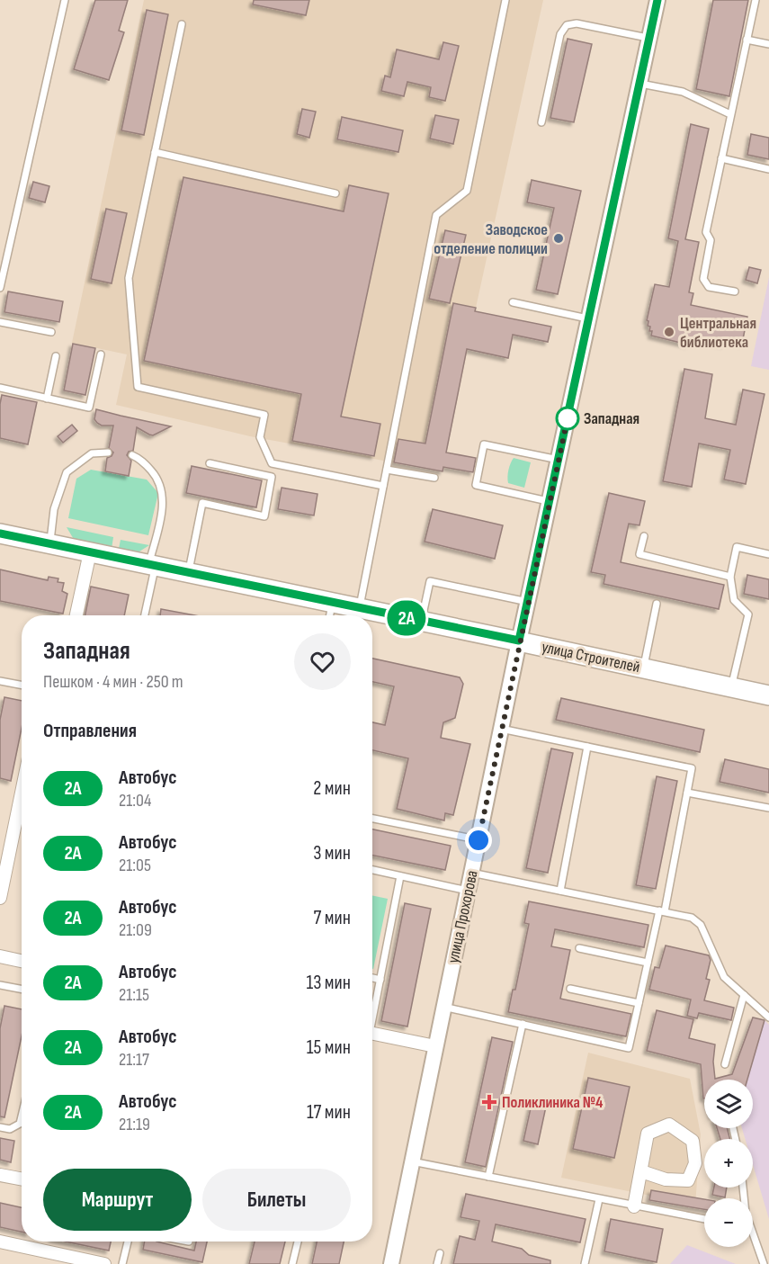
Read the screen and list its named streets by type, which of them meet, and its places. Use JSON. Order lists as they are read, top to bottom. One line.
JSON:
{"streets":{"main road":["улица Строителей"],"street":["улица Прохорова"]},"crossings":[["улица Строителей","улица Прохорова"]],"places":{"other":["Заводское отделение полиции","Центральная библиотека","Западная"],"health":["Поликлиника №4"]},"lines":["bus line 2А"],"page":{"on_map":"2А","heading":[["Западная","Пешком · 4 мин · 250 m"],"Отправления"],"list":[{"mark":"2А","name":"Автобус","note":"21:04","value":"2 мин"},{"mark":"2А","name":"Автобус","note":"21:05","value":"3 мин"},{"mark":"2А","name":"Автобус","note":"21:09","value":"7 мин"},{"mark":"2А","name":"Автобус","note":"21:15","value":"13 мин"},{"mark":"2А","name":"Автобус","note":"21:17","value":"15 мин"},{"mark":"2А","name":"Автобус","note":"21:19","value":"17 мин"}],"map_buttons":["+","−"],"buttons":["Маршрут","Билеты"]}}
